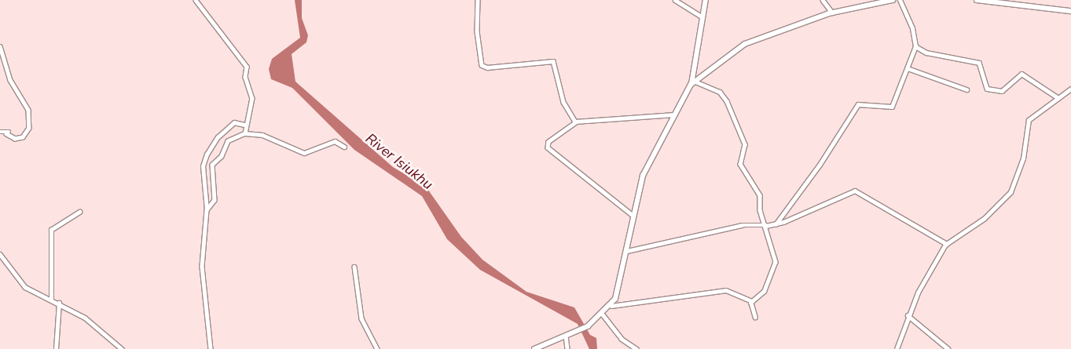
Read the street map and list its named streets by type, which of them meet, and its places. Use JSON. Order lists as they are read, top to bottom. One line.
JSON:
{"water":["River Isiukhu"]}
